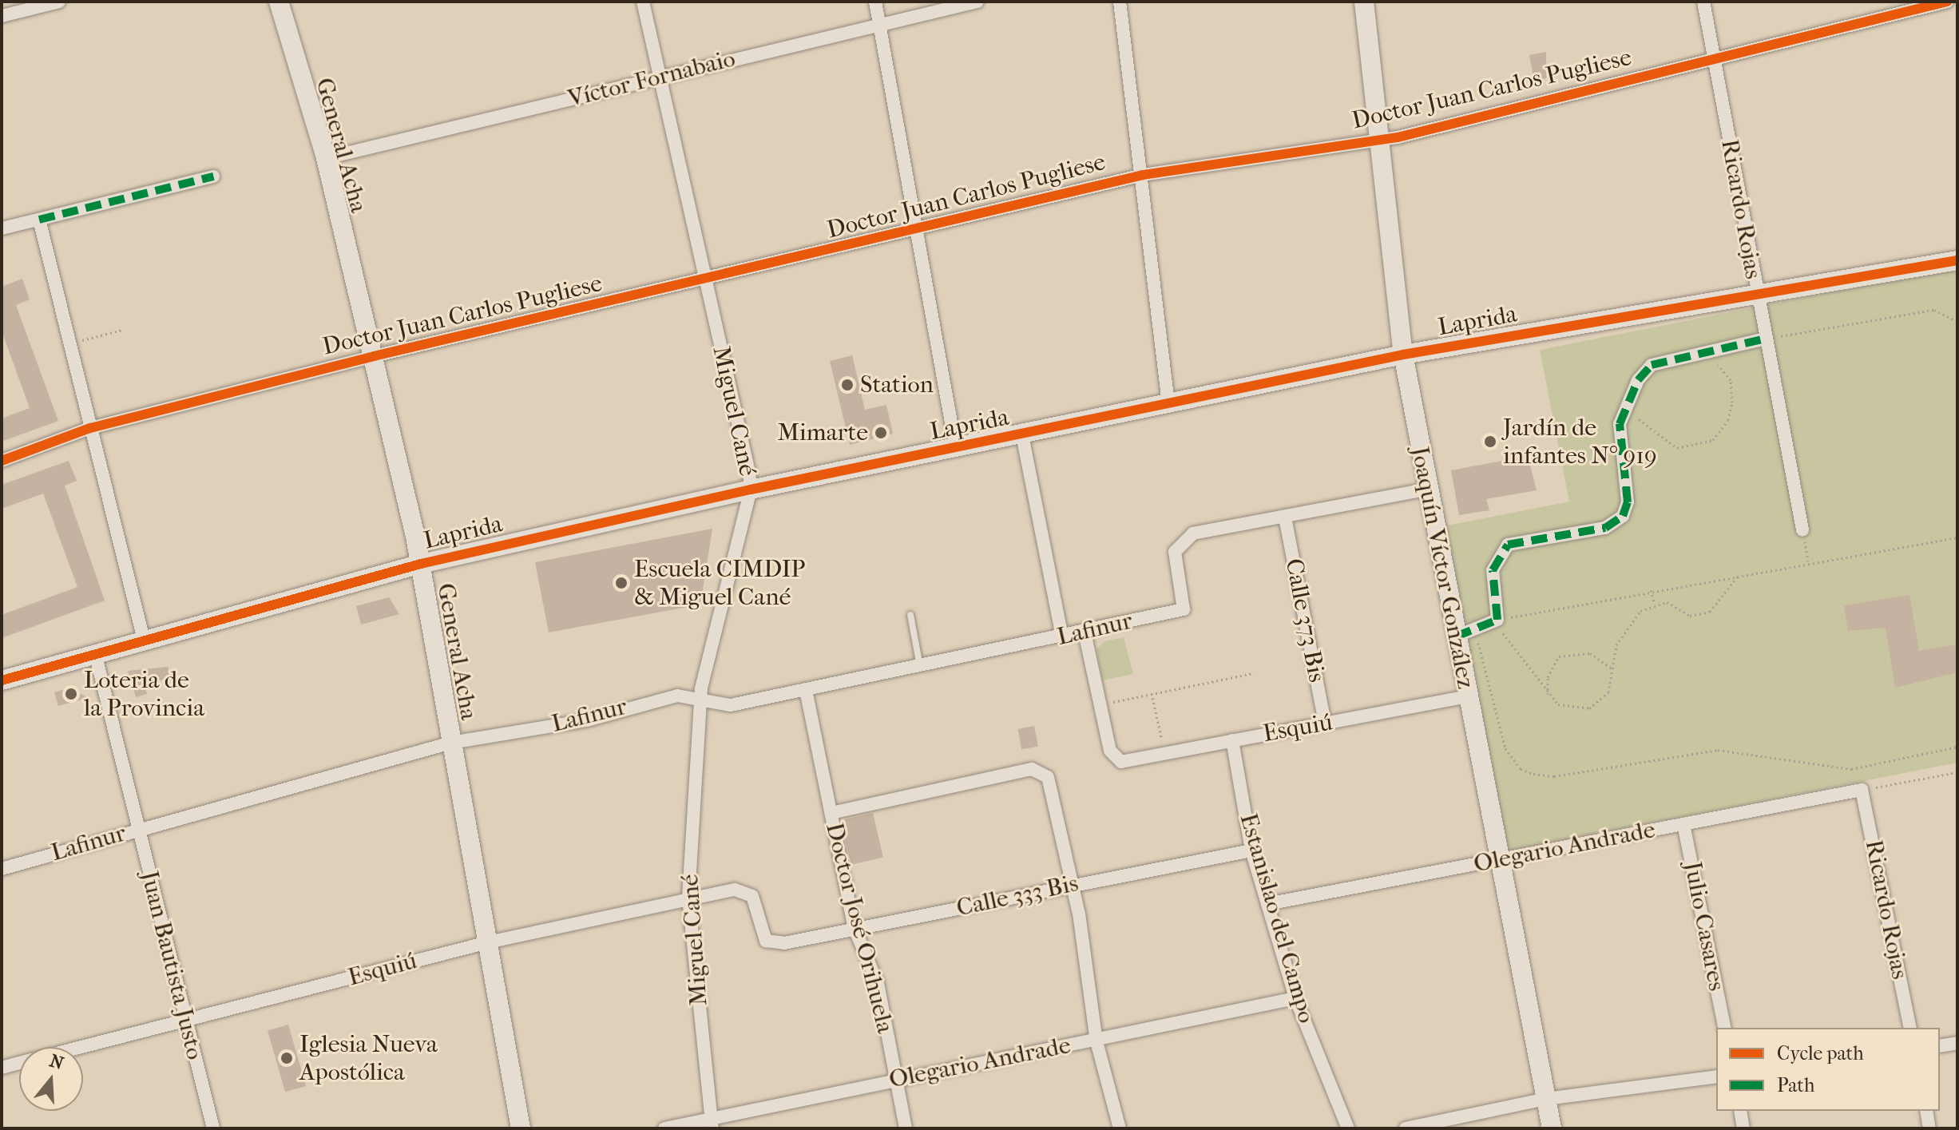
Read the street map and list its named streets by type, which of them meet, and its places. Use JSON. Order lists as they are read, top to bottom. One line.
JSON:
{"streets":{"street":["Víctor Fornabaio","Doctor Juan Carlos Pugliese","General Acha","Ricardo Rojas","Laprida","Miguel Cané","Joaquín Víctor González","Calle 373 Bis","Lafinur","Esquiú","Olegario Andrade","Calle 333 Bis","Estanislao del Campo","Julio Casares","Doctor José Orihuela","Juan Bautista Justo"]},"crossings":[["Víctor Fornabaio","General Acha"],["Víctor Fornabaio","Miguel Cané"],["Doctor Juan Carlos Pugliese","General Acha"],["Doctor Juan Carlos Pugliese","Ricardo Rojas"],["Doctor Juan Carlos Pugliese","Miguel Cané"],["Doctor Juan Carlos Pugliese","Joaquín Víctor González"],["General Acha","Laprida"],["General Acha","Lafinur"],["General Acha","Esquiú"],["Ricardo Rojas","Laprida"],["Ricardo Rojas","Olegario Andrade"],["Laprida","Miguel Cané"],["Laprida","Joaquín Víctor González"],["Laprida","Juan Bautista Justo"],["Miguel Cané","Lafinur"],["Miguel Cané","Esquiú"],["Miguel Cané","Olegario Andrade"],["Joaquín Víctor González","Esquiú"],["Joaquín Víctor González","Olegario Andrade"],["Calle 373 Bis","Lafinur"],["Calle 373 Bis","Esquiú"],["Lafinur","Doctor José Orihuela"],["Lafinur","Juan Bautista Justo"],["Esquiú","Calle 333 Bis"],["Esquiú","Estanislao del Campo"],["Esquiú","Juan Bautista Justo"],["Olegario Andrade","Estanislao del Campo"],["Olegario Andrade","Julio Casares"],["Olegario Andrade","Doctor José Orihuela"],["Calle 333 Bis","Estanislao del Campo"],["Calle 333 Bis","Doctor José Orihuela"]],"places":["Station","Mimarte","Jardín de infantes N° 919","Escuela CIMDIP & Miguel Cané","Loteria de la Provincia","Iglesia Nueva Apostólica"],"legend":["Cycle path","Path"],"north":"top"}
